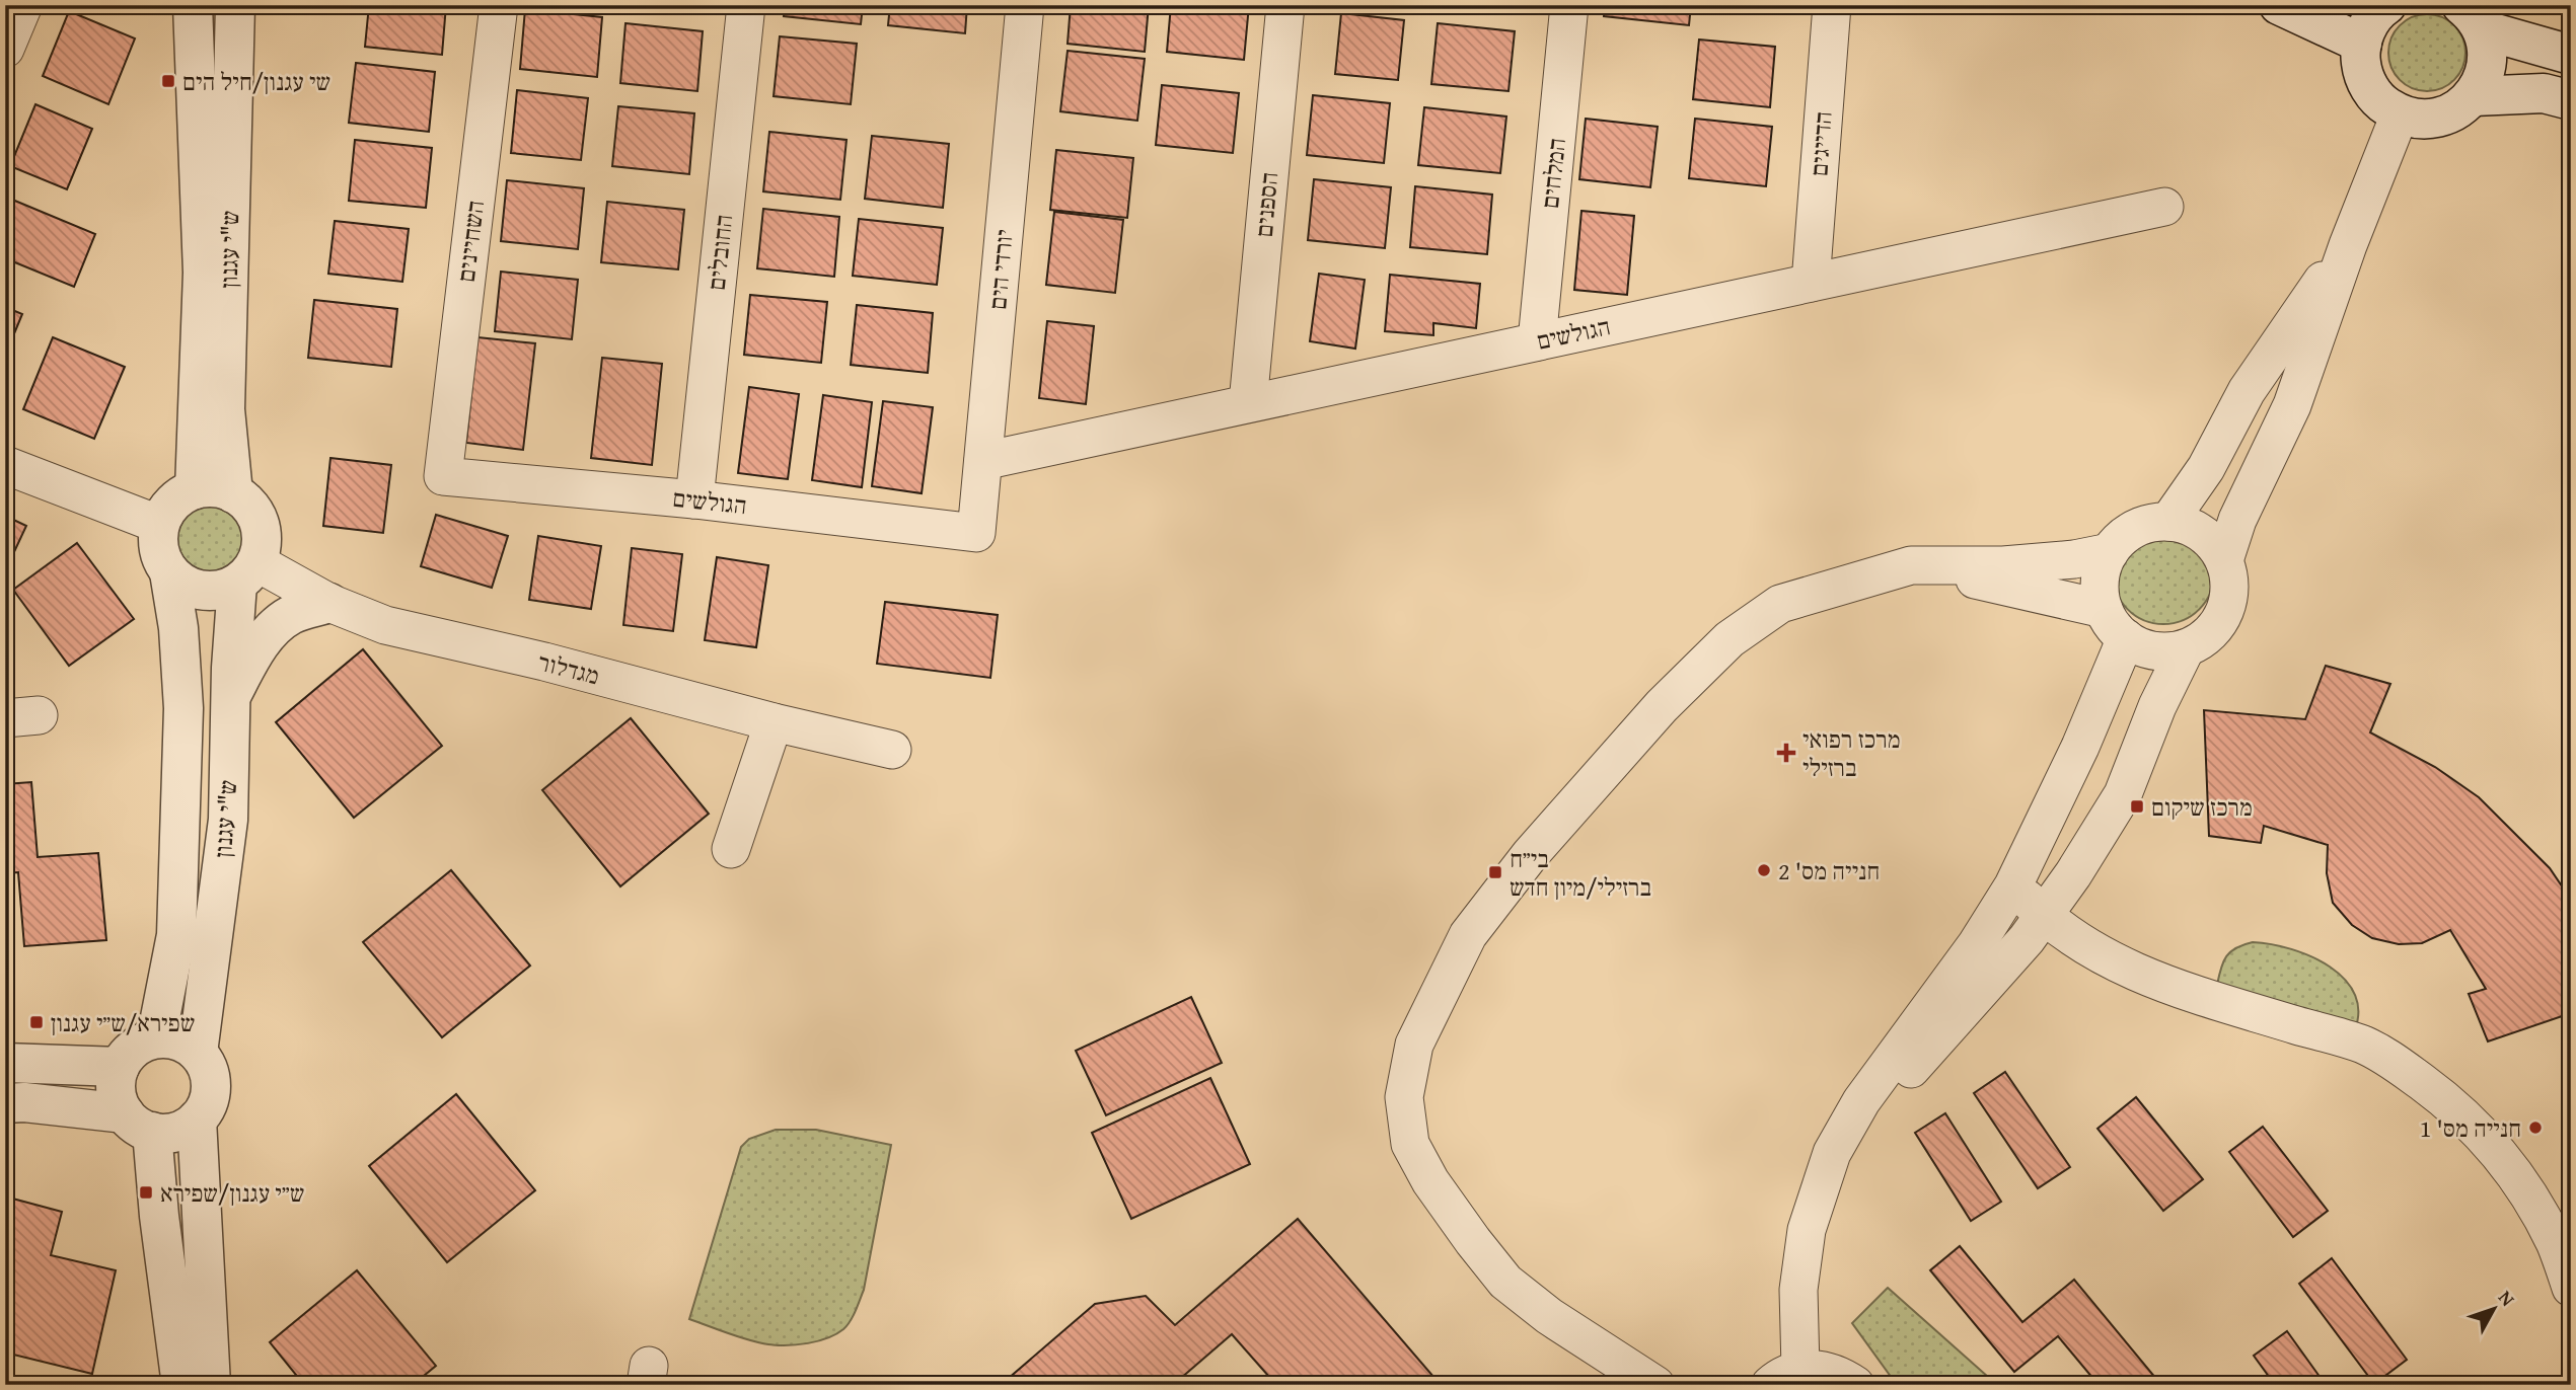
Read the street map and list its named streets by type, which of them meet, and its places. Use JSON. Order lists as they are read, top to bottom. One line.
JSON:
{"streets":{"street":["הדייגים","המלחים","הספנים","השחיינים","ש\"י עגנון","החובלים","יורדי הים","הגולשים","מגדלור"]},"crossings":[["הדייגים","הגולשים"],["המלחים","הגולשים"],["הספנים","הגולשים"],["השחיינים","הגולשים"],["ש\"י עגנון","מגדלור"],["החובלים","הגולשים"],["יורדי הים","הגולשים"]],"places":{"transit":["שי עגנון/חיל הים","מרכז שיקום","בי״ח ברזילי/מיון חדש","שפירא/ש״י עגנון","ש״י עגנון/שפירא"],"health":["מרכז רפואי ברזילי"],"other":["חנייה מס' 2","חנייה מס' 1"]},"north":"top right"}
